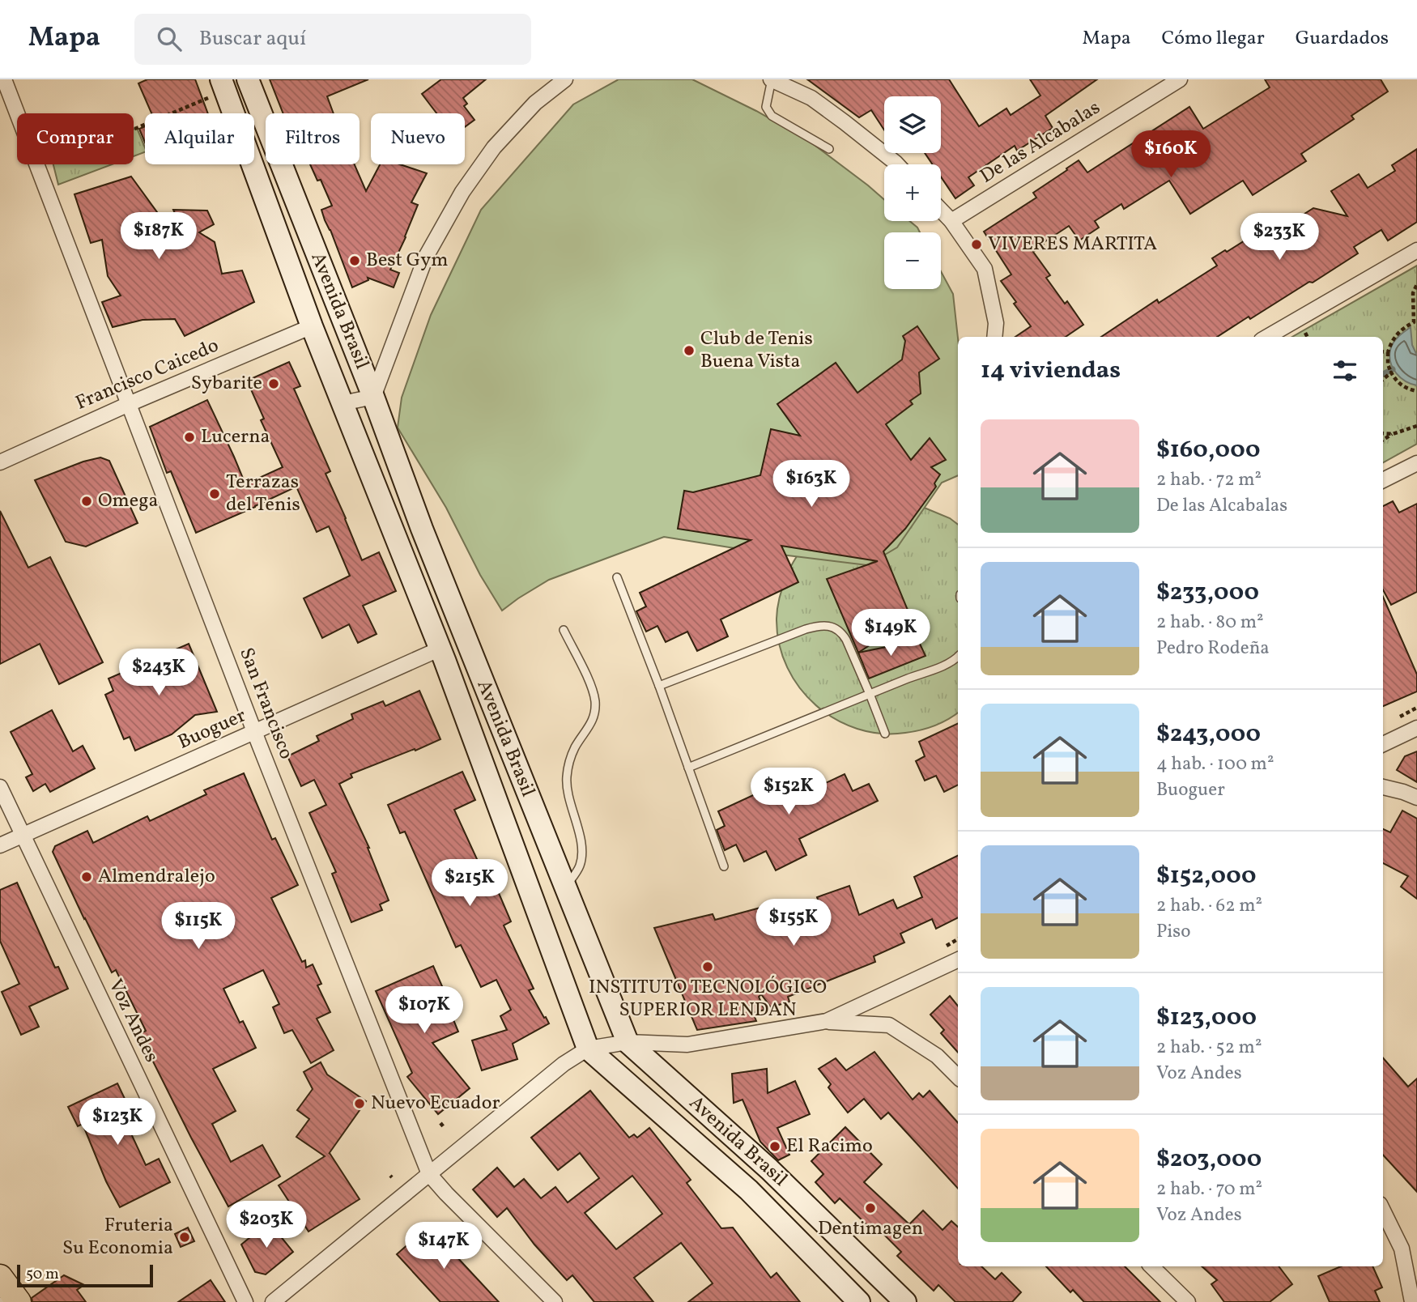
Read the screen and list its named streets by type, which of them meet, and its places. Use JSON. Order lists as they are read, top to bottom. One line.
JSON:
{"streets":{"street":["De las Alcabalas","Avenida Brasil","Francisco Caicedo","San Francisco","Buoguer","Voz Andes"]},"crossings":[["Avenida Brasil","Francisco Caicedo"],["Avenida Brasil","Buoguer"],["Francisco Caicedo","San Francisco"],["San Francisco","Buoguer"],["Buoguer","Voz Andes"]],"places":["VIVERES MARTITA","Best Gym","Club de Tenis Buena Vista","Sybarite","Lucerna","Terrazas del Tenis","Omega","Almendralejo","INSTITUTO TECNOLÓGICO SUPERIOR LENDAN","Nuevo Ecuador","El Racimo","Dentimagen","Fruteria Su Economia"],"scale_bar":"50 m","page":{"header":"Mapa","search":"Buscar aquí","nav":["Mapa","Cómo llegar","Guardados"],"map_buttons":["+","−"],"chip":["Comprar","Alquilar","Filtros","Nuevo"],"price":["$160K","$187K","$233K","$163K","$149K","$243K","$152K","$215K","$155K","$115K","$107K","$123K","$203K","$147K"],"heading":"14 viviendas","list":[{"name":"$160,000","note":"2 hab. · 72 m² · De las Alcabalas"},{"name":"$233,000","note":"2 hab. · 80 m² · Pedro Rodeña"},{"name":"$243,000","note":"4 hab. · 100 m² · Buoguer"},{"name":"$152,000","note":"2 hab. · 62 m² · Piso"},{"name":"$123,000","note":"2 hab. · 52 m² · Voz Andes"},{"name":"$203,000","note":"2 hab. · 70 m² · Voz Andes"}],"scale":"50 m"}}
